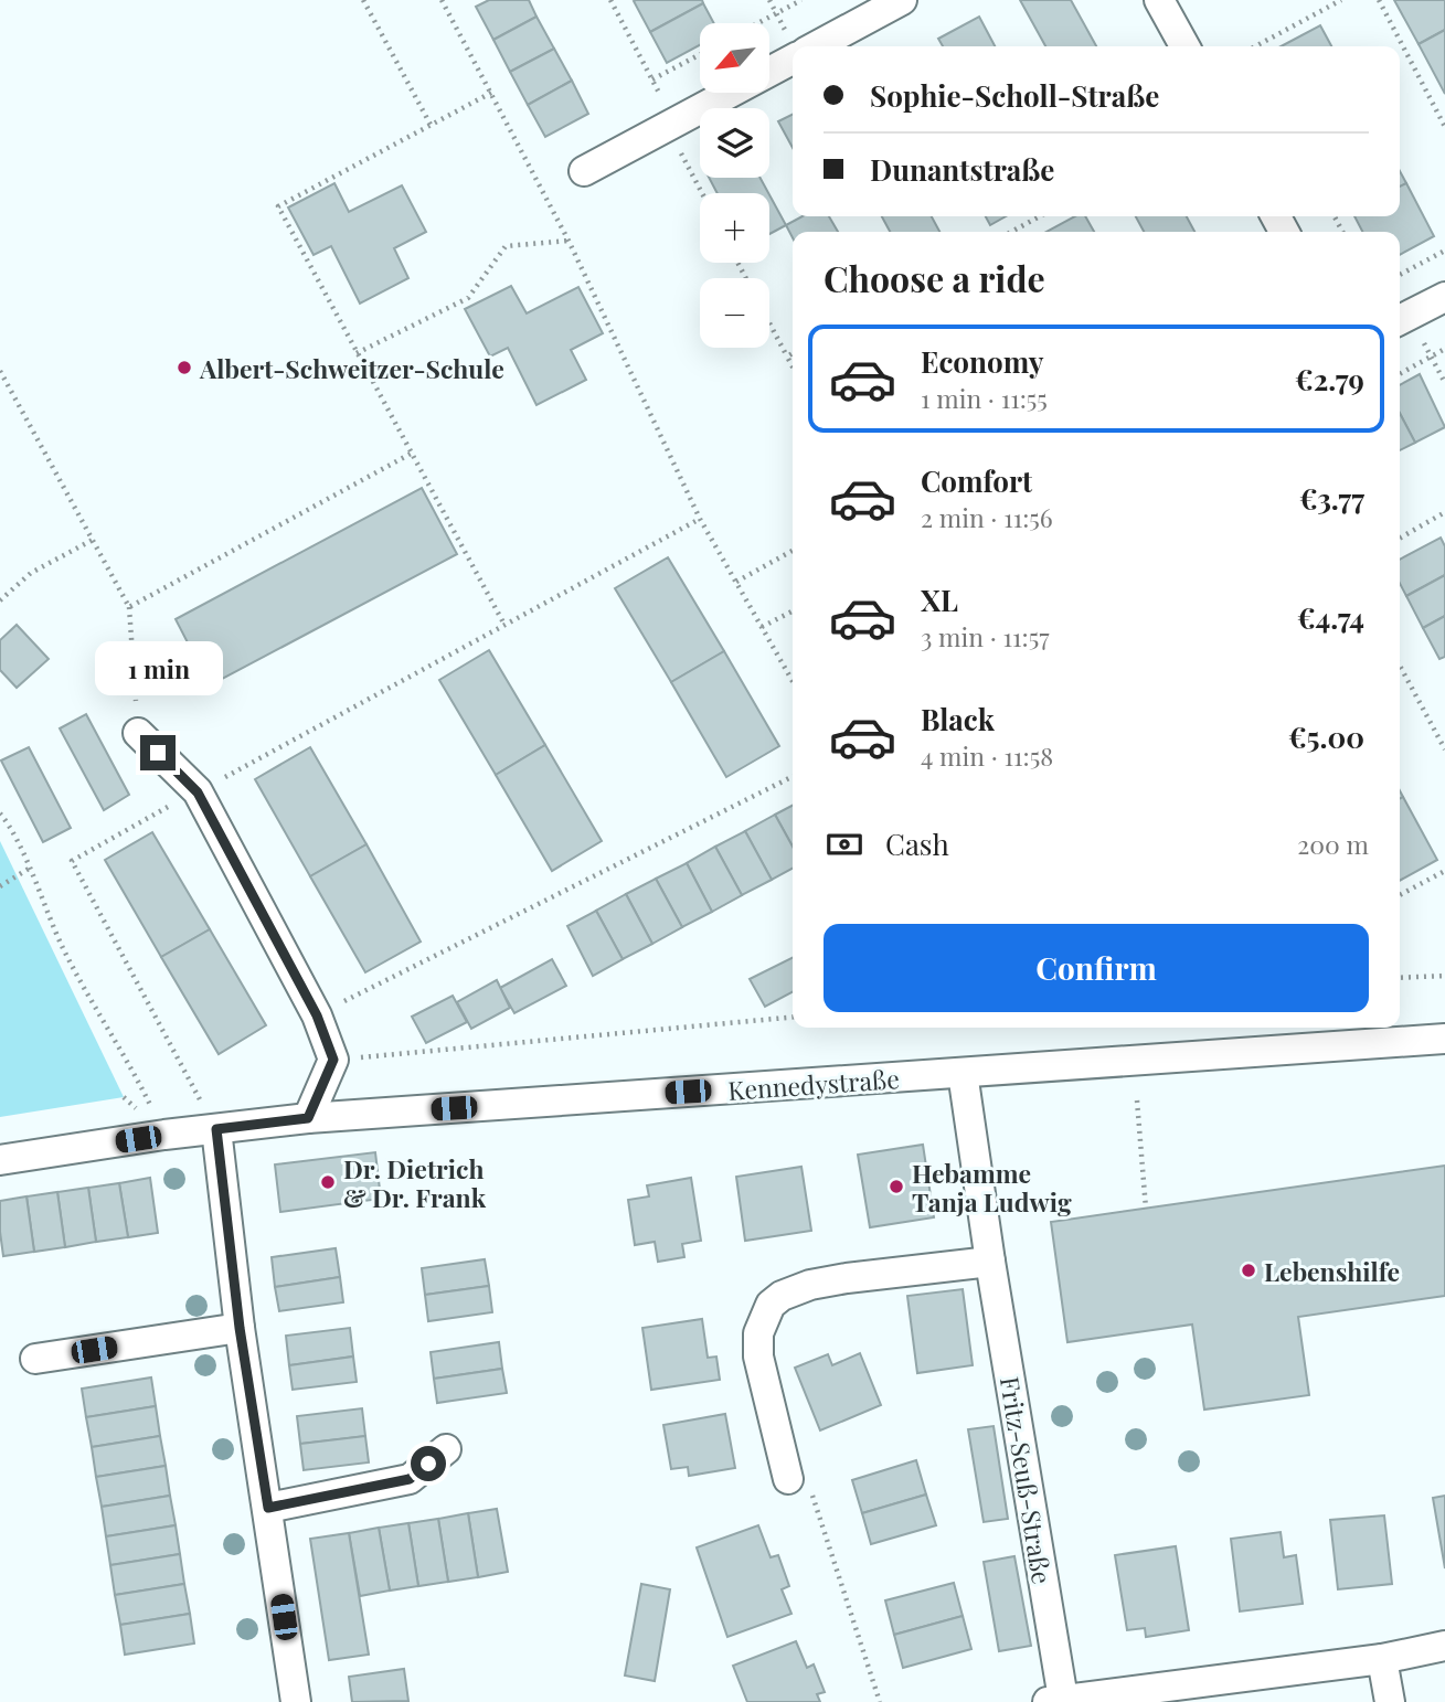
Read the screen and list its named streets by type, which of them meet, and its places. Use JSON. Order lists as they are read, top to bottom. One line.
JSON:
{"streets":{"street":["Kennedystraße","Fritz-Seuß-Straße"]},"crossings":[["Kennedystraße","Fritz-Seuß-Straße"]],"places":["Albert-Schweitzer-Schule","Dr. Dietrich & Dr. Frank","Hebamme Tanja Ludwig","Lebenshilfe"],"north":"bottom left","page":{"map_buttons":["+","−"],"banner":["Sophie-Scholl-Straße","Dunantstraße"],"heading":"Choose a ride","list":[{"name":"Economy","note":"1 min · 11:55","value":"€2.79"},{"name":"Comfort","note":"2 min · 11:56","value":"€3.77"},{"name":"XL","note":"3 min · 11:57","value":"€4.74"},{"name":"Black","note":"4 min · 11:58","value":"€5.00"}],"bubble":"1 min","pay":["Cash","200 m"],"buttons":"Confirm"}}
